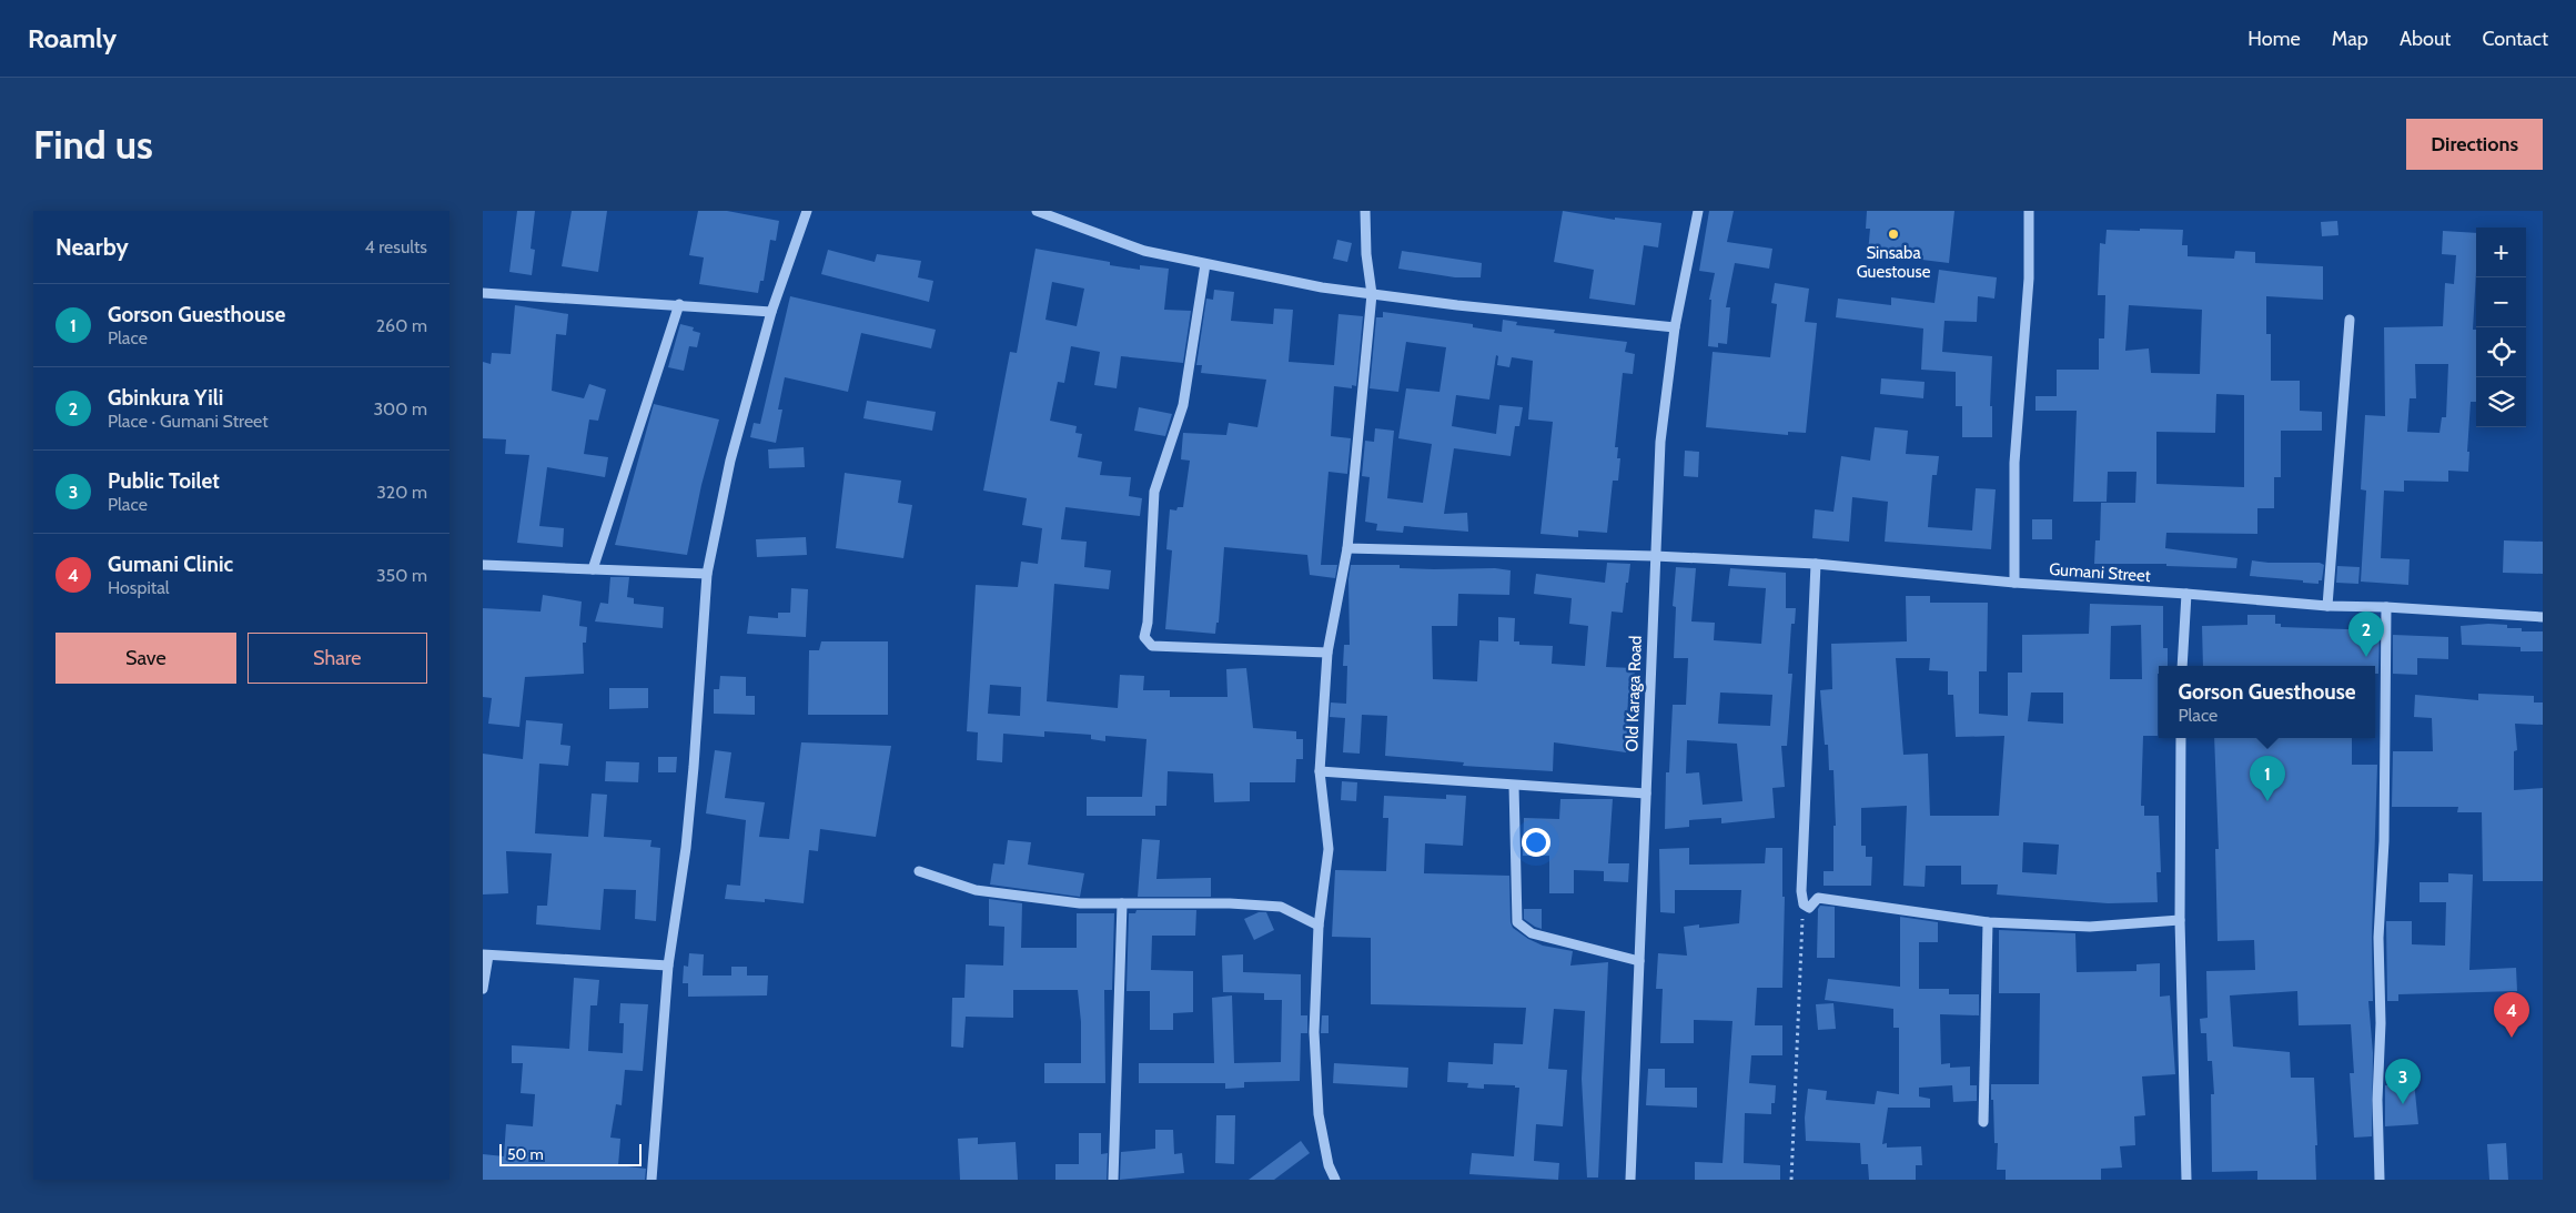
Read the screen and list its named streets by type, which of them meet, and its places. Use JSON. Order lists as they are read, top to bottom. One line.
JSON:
{"streets":{"street":["Gumani Street","Old Karaga Road"]},"crossings":[["Gumani Street","Old Karaga Road"]],"places":["Sinsaba Guestouse"],"scale_bar":"50 m","page":{"header":"Roamly","nav":["Home","Map","About","Contact"],"buttons":["Directions",["Save","Share"]],"title":"Find us","heading":["Nearby","4 results"],"map_buttons":["+","−"],"list":[{"mark":"1","name":"Gorson Guesthouse","note":"Place","value":"260 m"},{"mark":"2","name":"Gbinkura Yili","note":"Place · Gumani Street","value":"300 m"},{"mark":"3","name":"Public Toilet","note":"Place","value":"320 m"},{"mark":"4","name":"Gumani Clinic","note":"Hospital","value":"350 m"}],"pins":["2","1","4","3"],"popup":["Gorson Guesthouse","Place"],"scale":"50 m"}}
